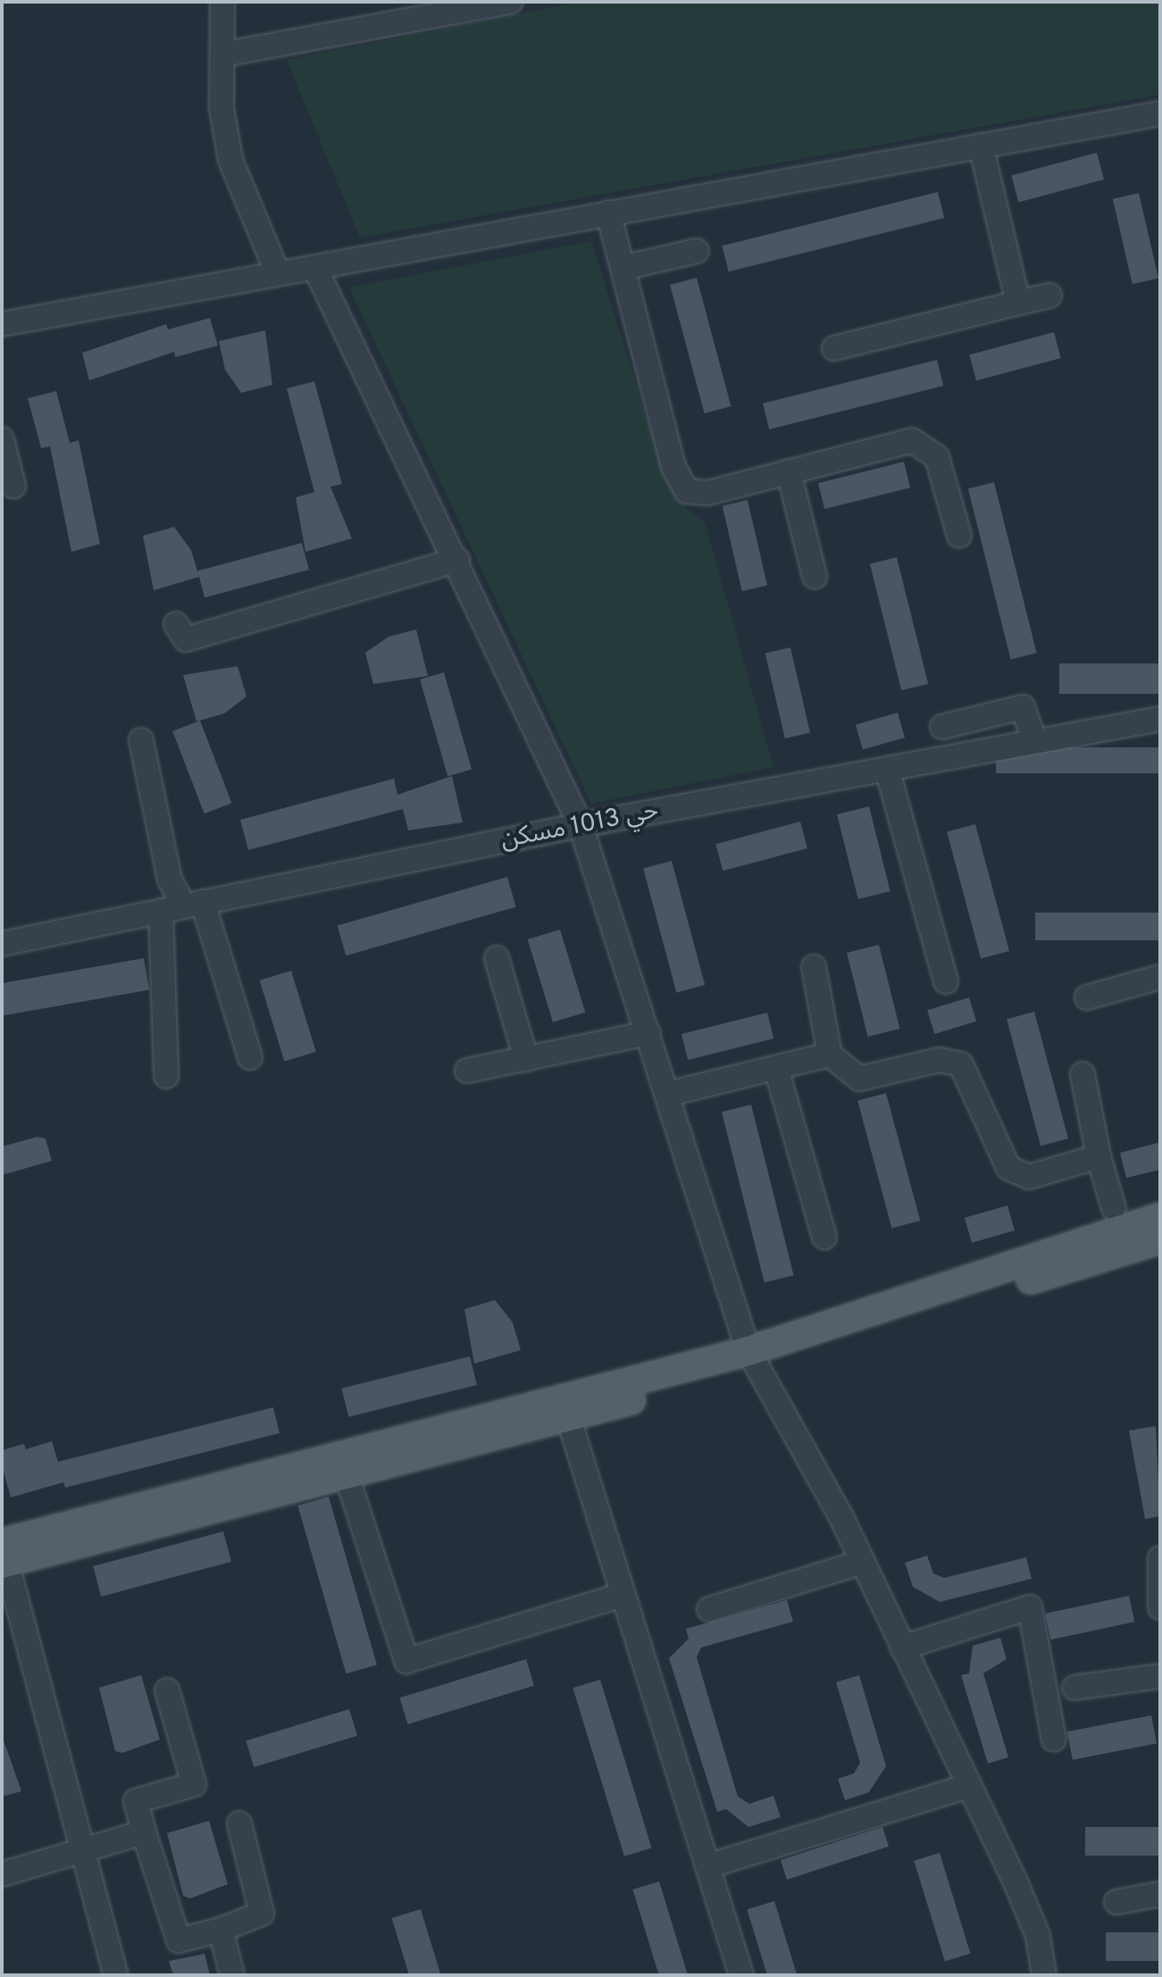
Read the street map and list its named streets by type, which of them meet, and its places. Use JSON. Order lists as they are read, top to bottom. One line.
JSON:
{"streets":{"street":["حي 1013 مسكن"]}}
